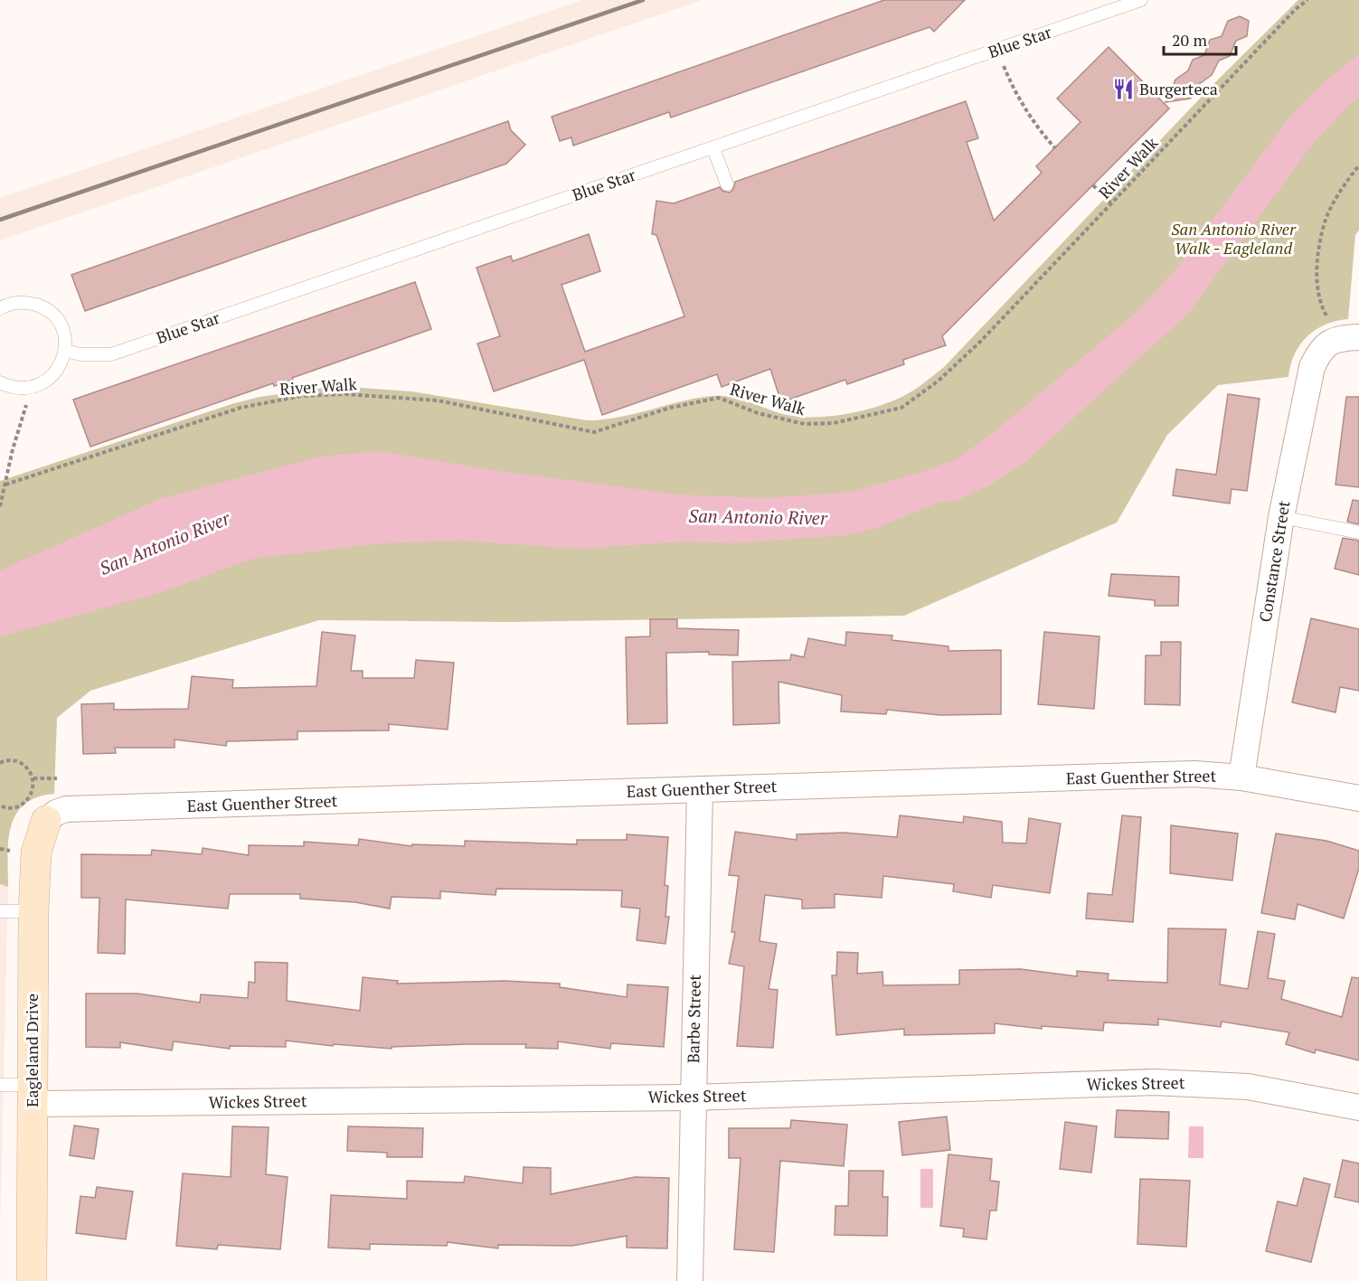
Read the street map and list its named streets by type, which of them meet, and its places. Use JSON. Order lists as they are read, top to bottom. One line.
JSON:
{"streets":{"street":["Constance Street","East Guenther Street","Barbe Street","Eagleland Drive","Wickes Street"],"lane":["Blue Star"],"path":["River Walk"]},"crossings":[["Constance Street","East Guenther Street"],["East Guenther Street","Barbe Street"],["East Guenther Street","Eagleland Drive"],["Barbe Street","Wickes Street"],["Eagleland Drive","Wickes Street"]],"water":["San Antonio River"],"parks":["San Antonio River Walk - Eagleland"],"places":{"restaurant":["Burgerteca"]},"scale_bar":"20 m"}
